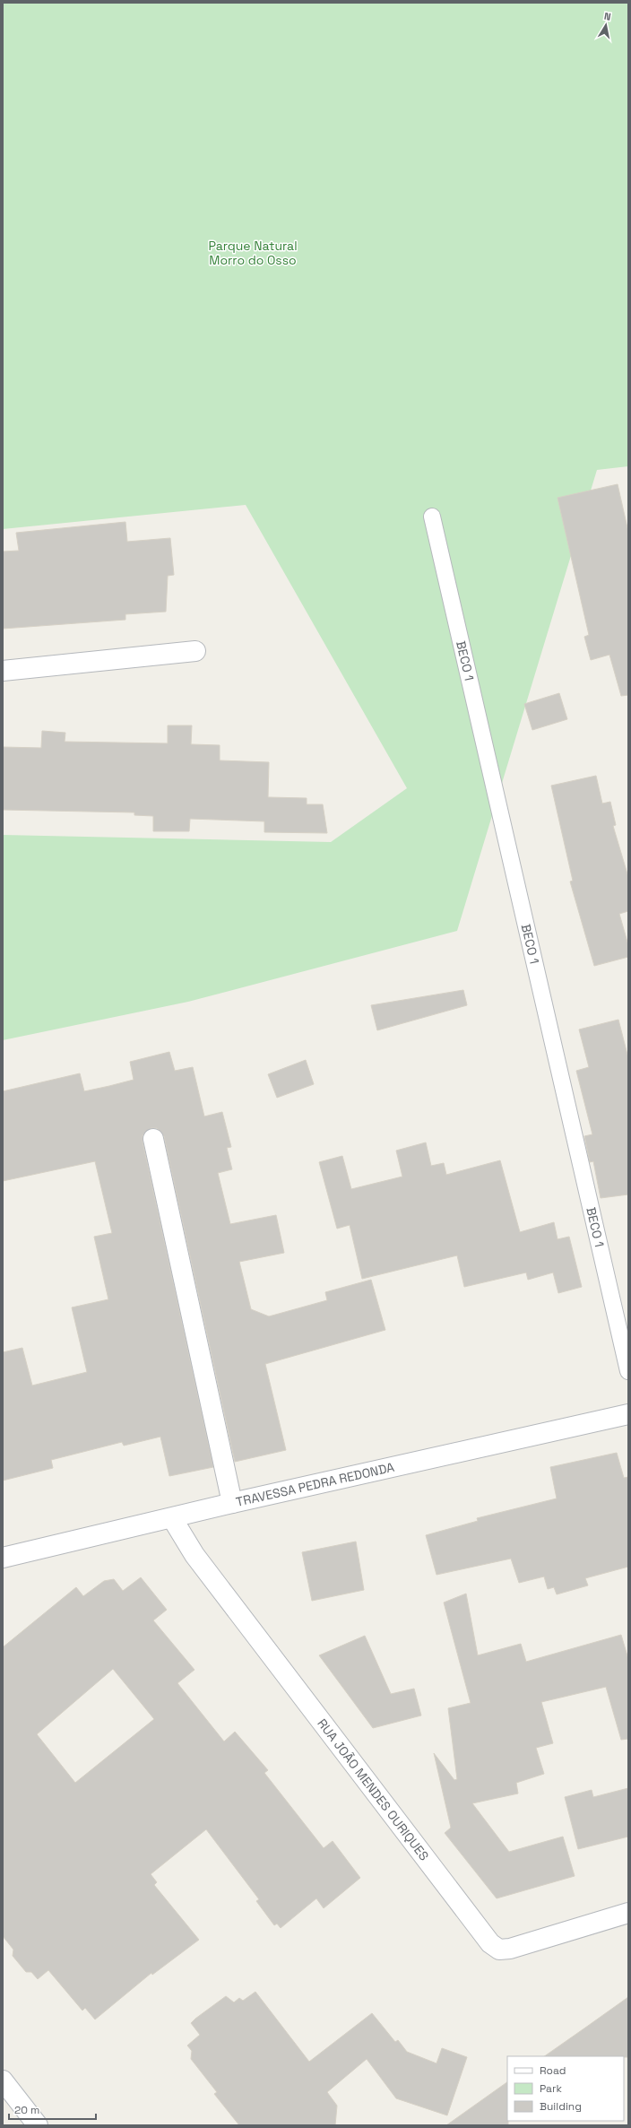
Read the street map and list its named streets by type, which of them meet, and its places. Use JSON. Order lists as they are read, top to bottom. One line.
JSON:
{"streets":{"street":["TRAVESSA PEDRA REDONDA","RUA JOÃO MENDES OURIQUES"],"lane":["BECO 1"]},"crossings":[["TRAVESSA PEDRA REDONDA","RUA JOÃO MENDES OURIQUES"]],"parks":["Parque Natural Morro do Osso"],"legend":["Road","Park","Building"],"scale_bar":"20 m","north":"top"}
